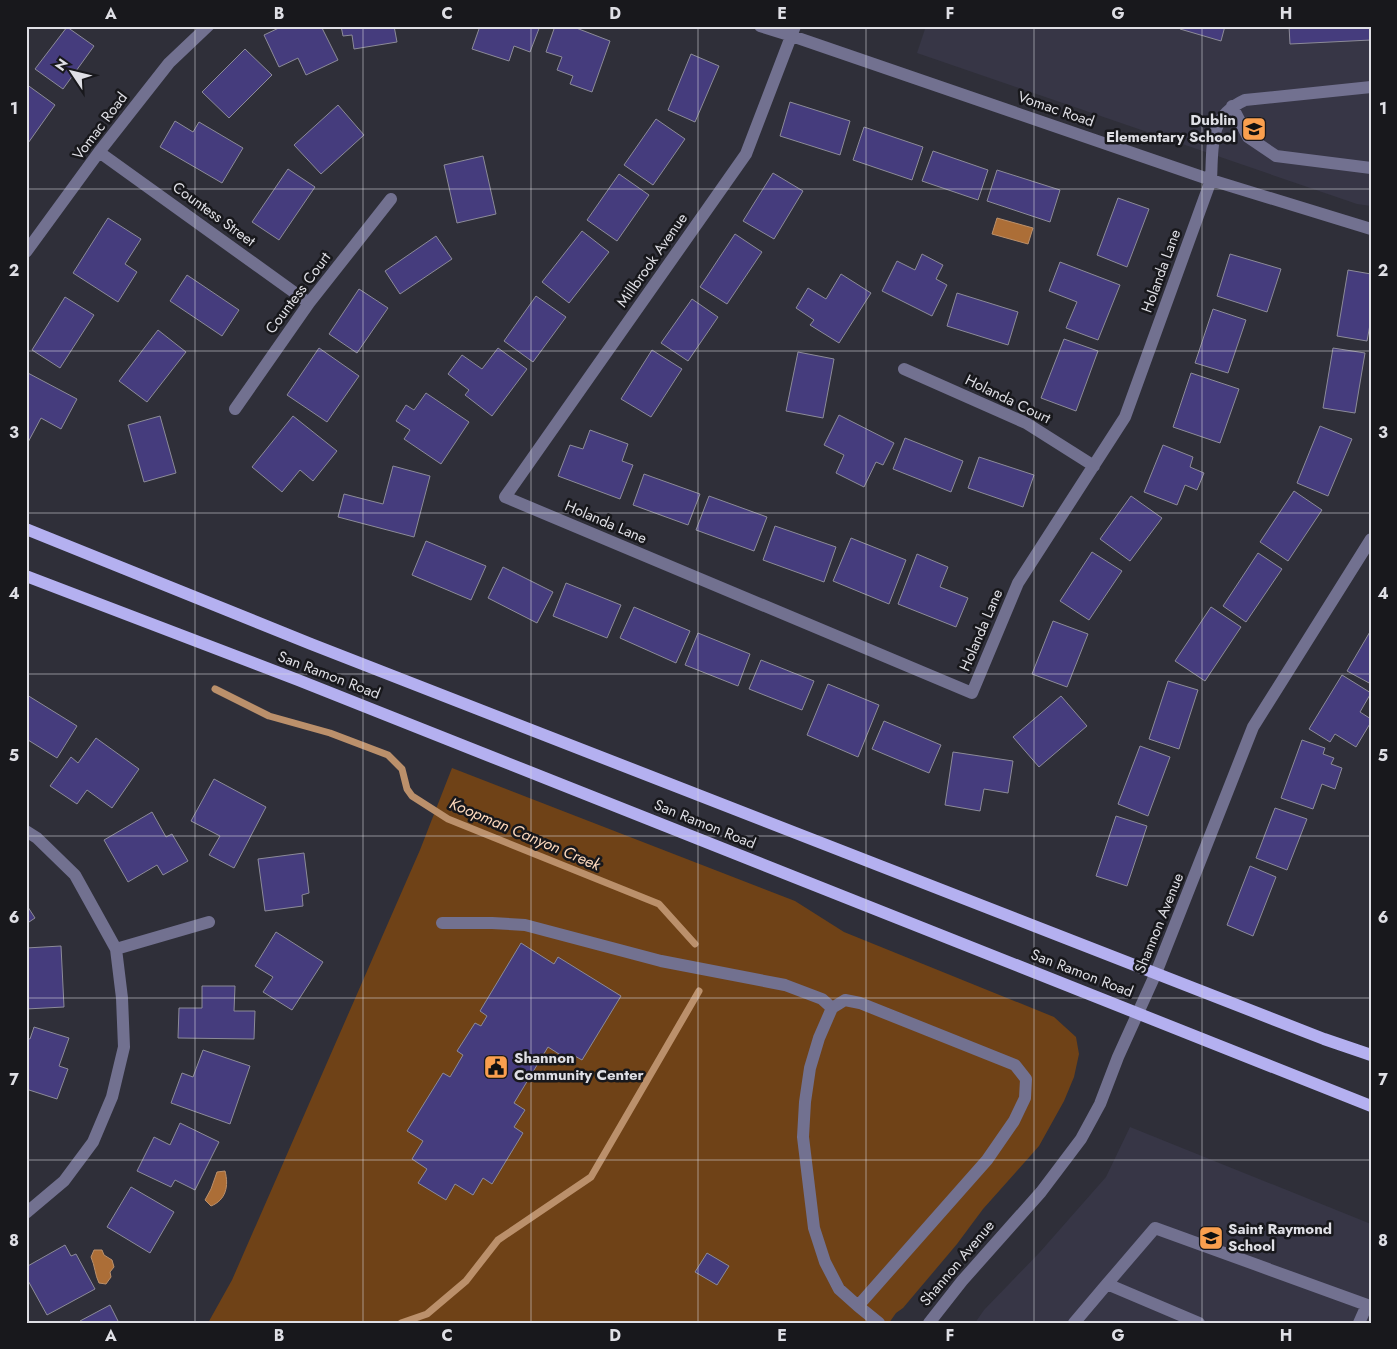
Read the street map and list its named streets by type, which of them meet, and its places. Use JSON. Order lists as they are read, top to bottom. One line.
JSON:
{"streets":{"main road":["San Ramon Road"],"street":["Vomac Road","Countess Street","Millbrook Avenue","Holanda Lane","Countess Court","Holanda Court","Shannon Avenue"]},"crossings":[["Vomac Road","Countess Street"],["Vomac Road","Millbrook Avenue"],["Vomac Road","Holanda Lane"],["Countess Street","Countess Court"],["Millbrook Avenue","Holanda Lane"],["Holanda Lane","Holanda Court"],["San Ramon Road","Shannon Avenue"]],"water":["Koopman Canyon Creek"],"places":{"school or university":["Dublin Elementary School","Saint Raymond School"],"public building":["Shannon Community Center"]},"north":"top left","grid":{"columns":["A","B","C","D","E","F","G","H"],"rows":["1","2","3","4","5","6","7","8"]}}
